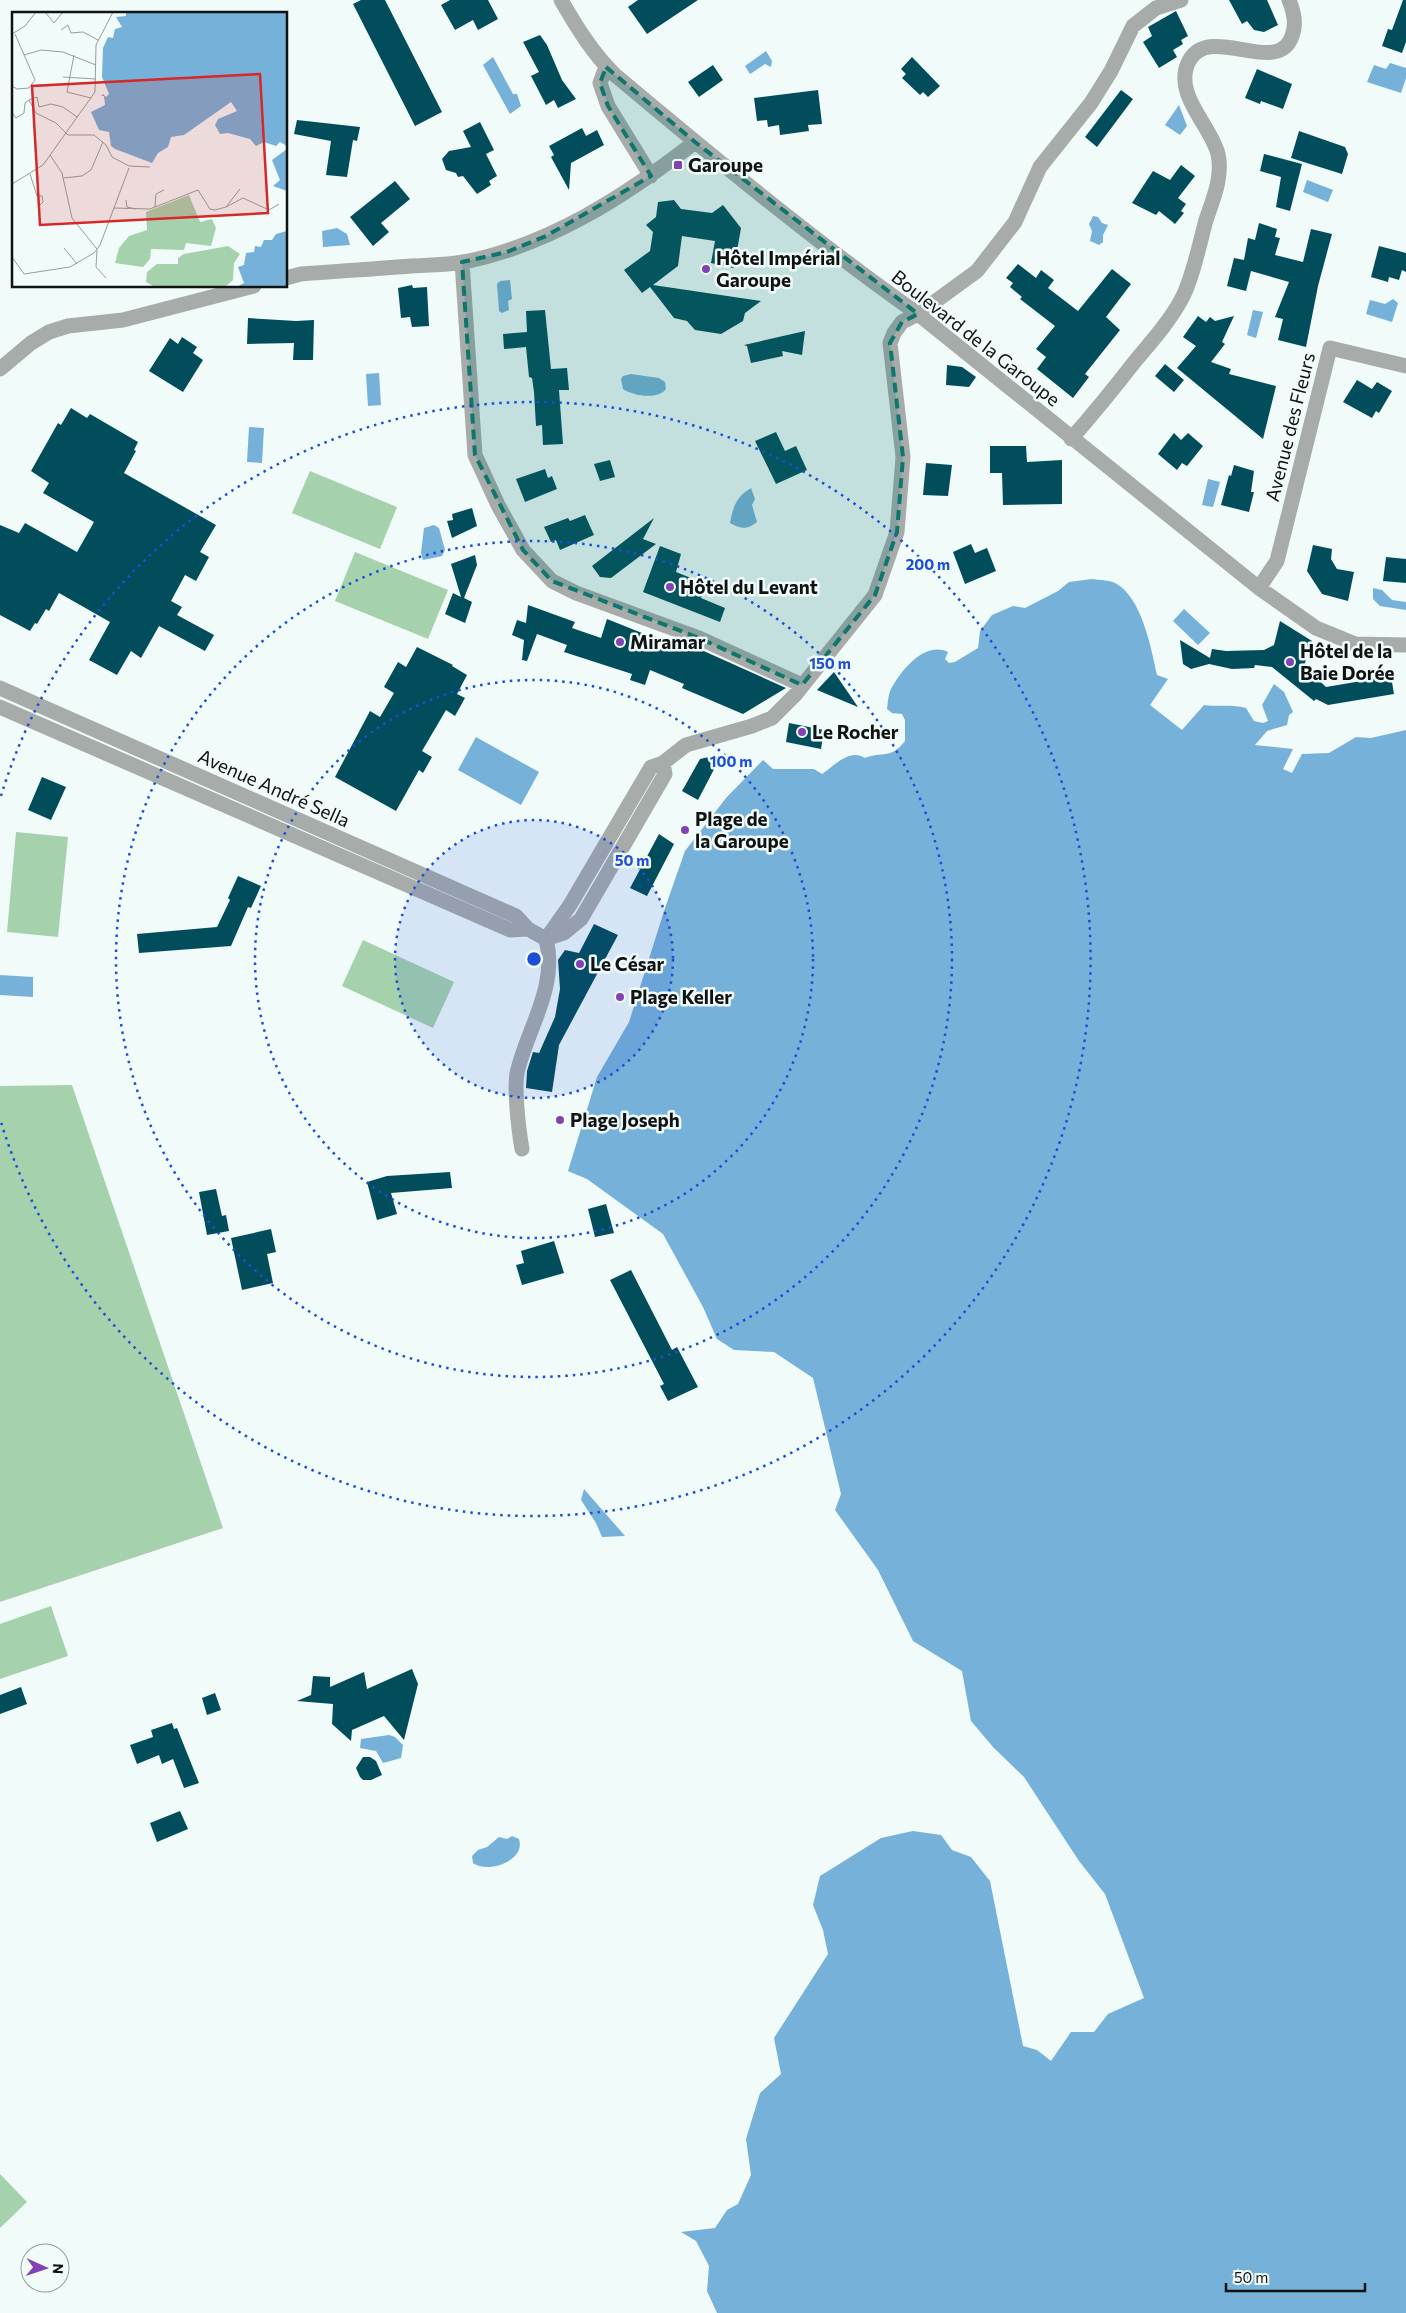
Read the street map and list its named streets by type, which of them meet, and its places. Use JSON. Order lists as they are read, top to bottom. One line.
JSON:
{"streets":{"street":["Boulevard de la Garoupe","Avenue des Fleurs","Avenue André Sella"]},"crossings":[["Boulevard de la Garoupe","Avenue des Fleurs"]],"places":{"transit":["Garoupe"],"other":["Hôtel Impérial Garoupe","Hôtel du Levant","Miramar","Hôtel de la Baie Dorée","Le Rocher","Plage de la Garoupe","Le César","Plage Keller","Plage Joseph"]},"scale_bar":"50 m","north":"right","rings":["200 m","150 m","100 m","50 m"]}
